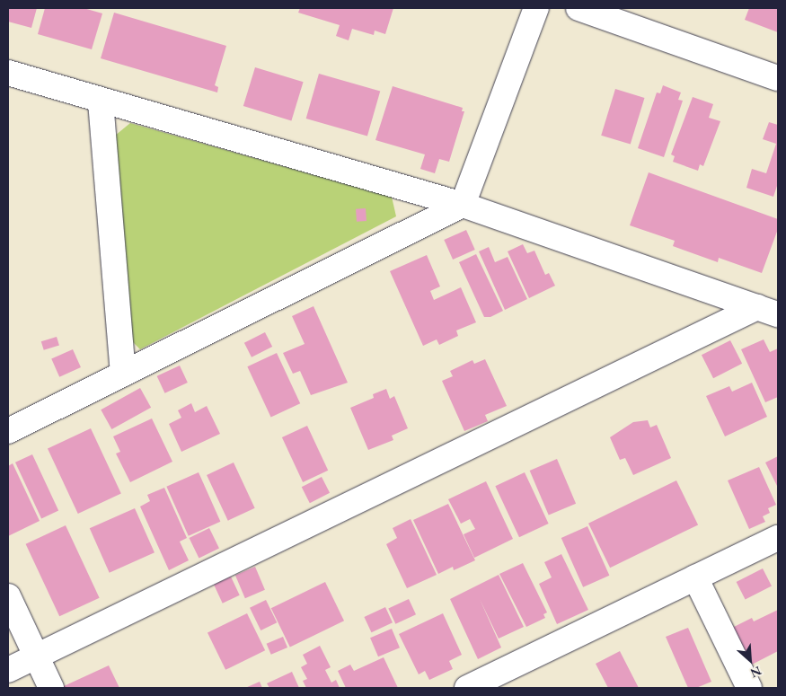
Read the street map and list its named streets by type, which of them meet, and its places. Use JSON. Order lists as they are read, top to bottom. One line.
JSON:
{"north":"bottom right"}
